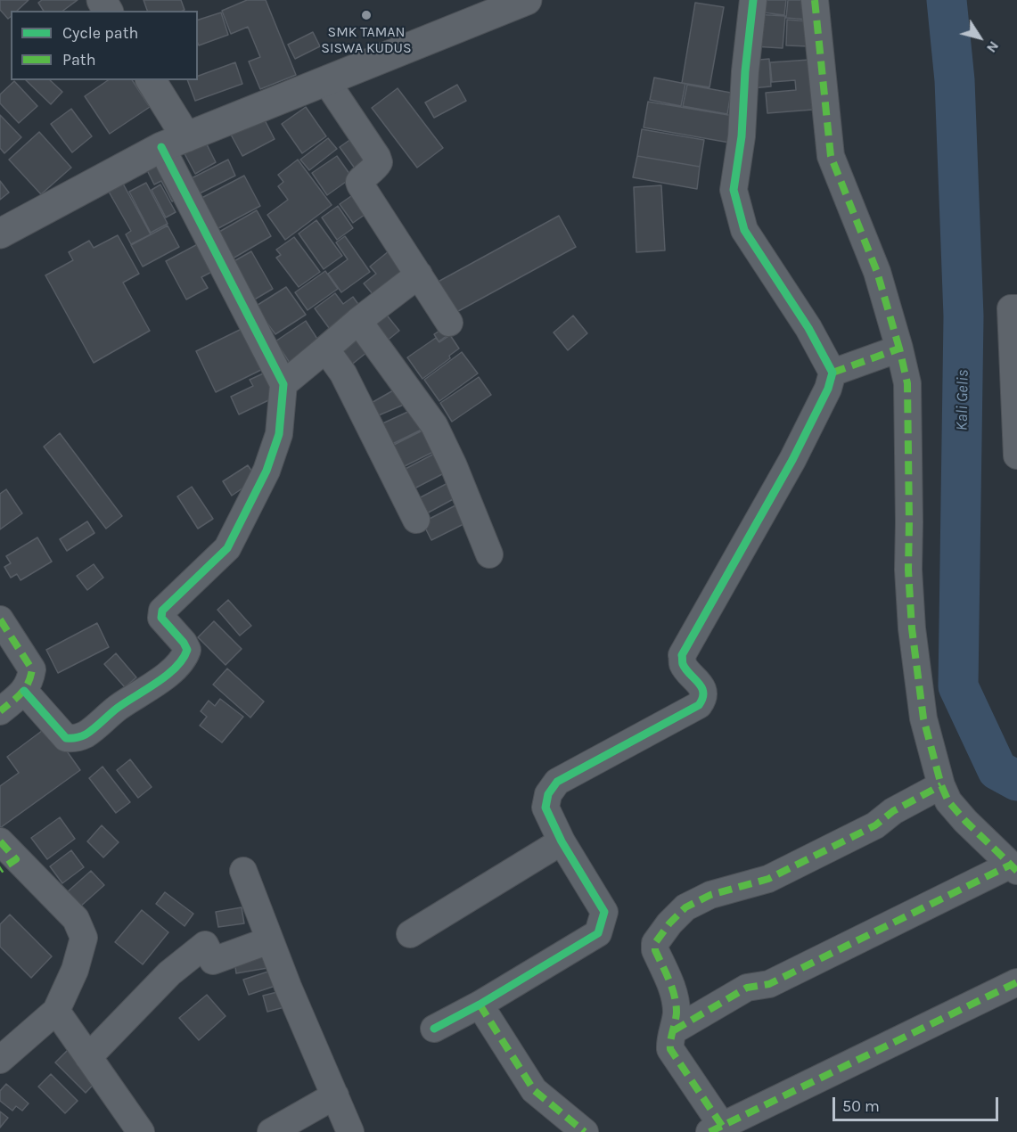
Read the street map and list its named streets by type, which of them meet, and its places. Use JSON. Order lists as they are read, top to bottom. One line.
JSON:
{"water":["Kali Gelis"],"places":["SMK TAMAN SISWA KUDUS"],"legend":["Cycle path","Path"],"scale_bar":"50 m","north":"bottom right"}
